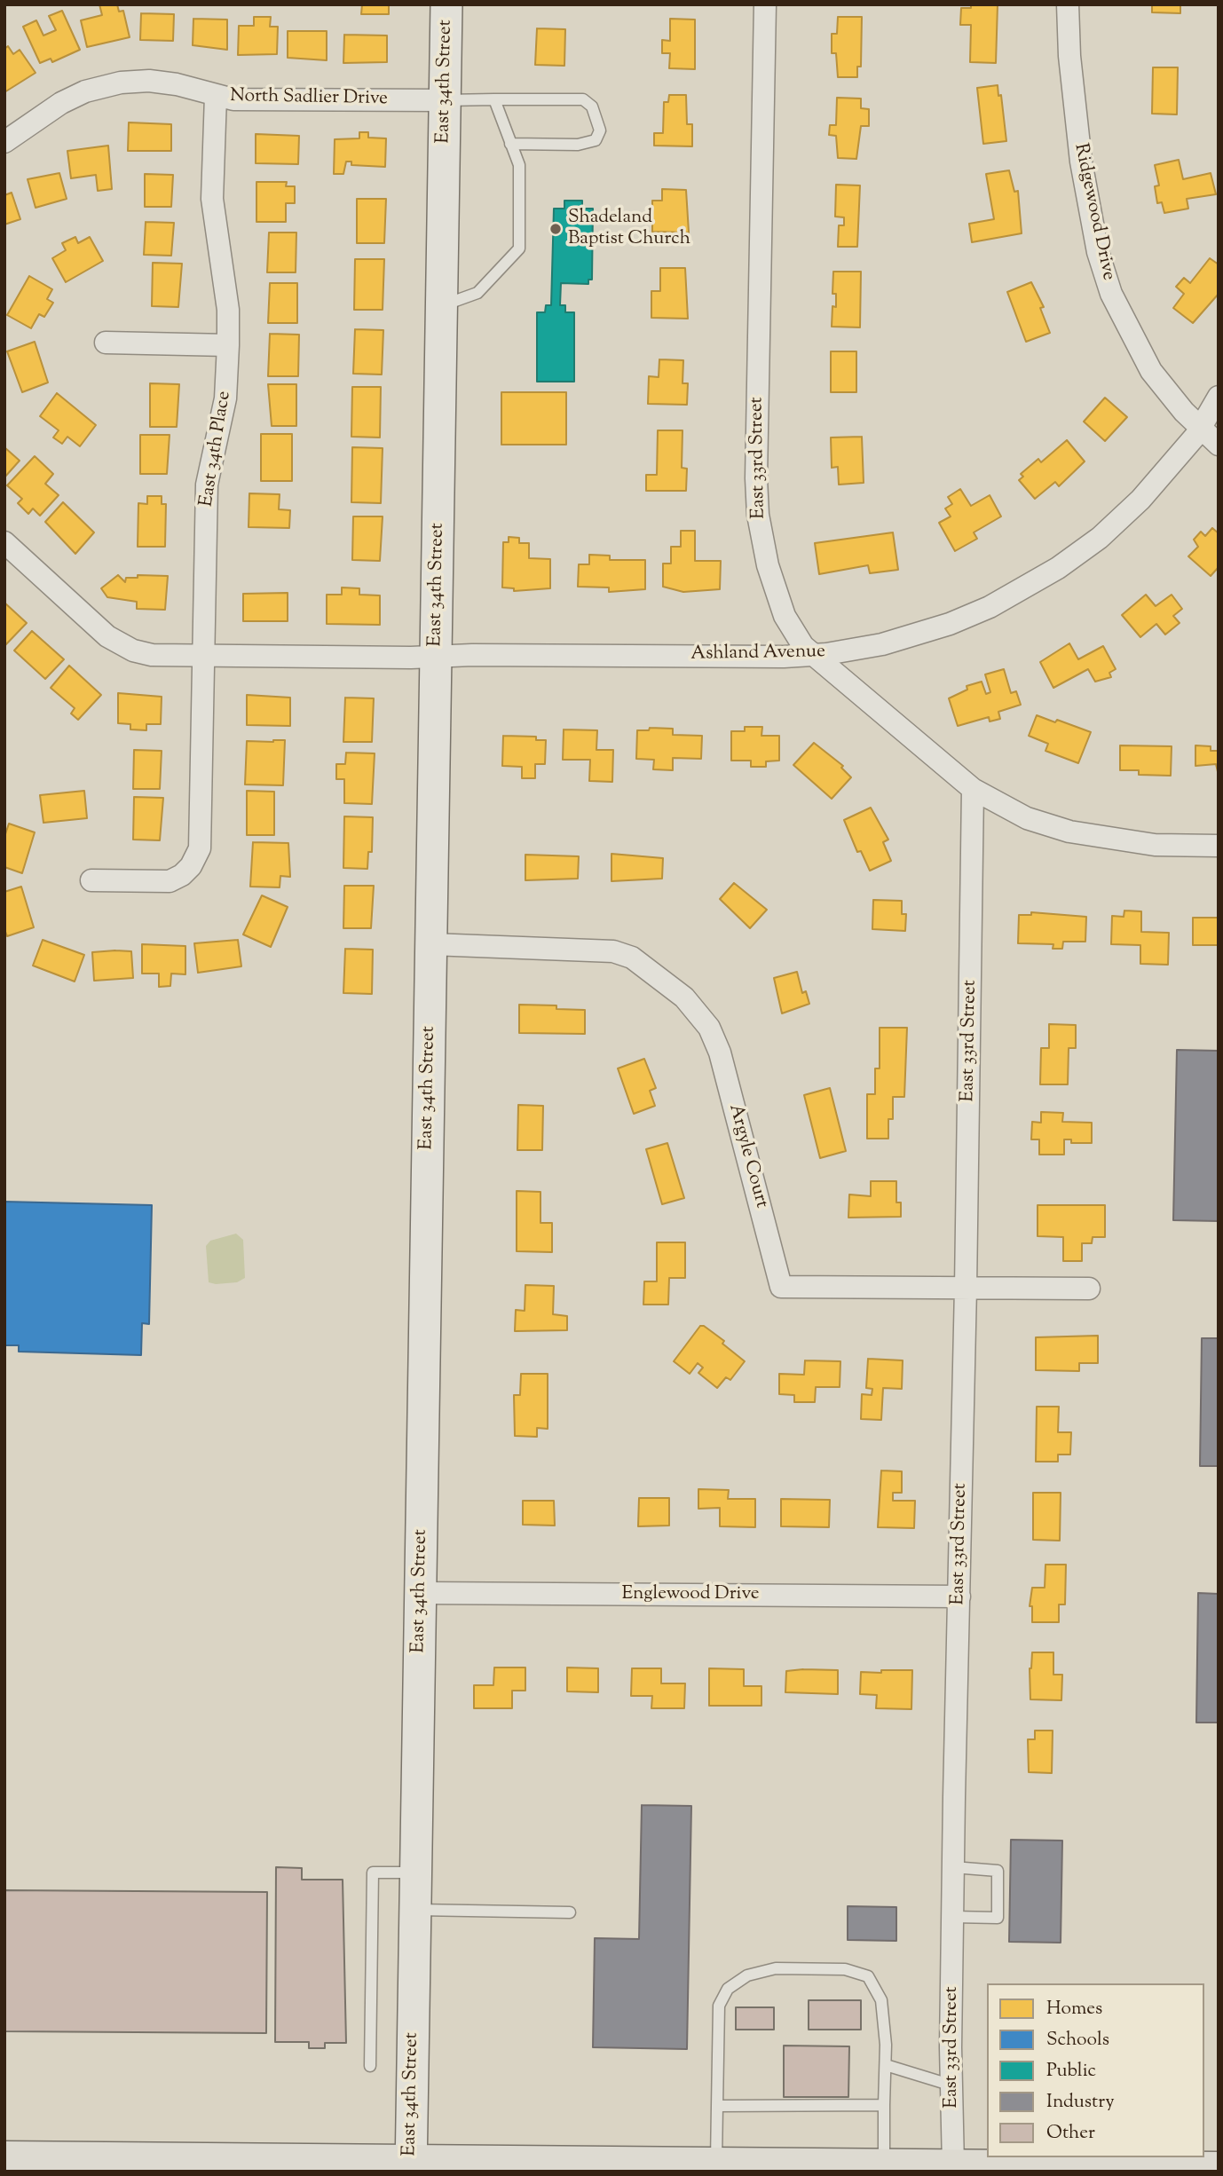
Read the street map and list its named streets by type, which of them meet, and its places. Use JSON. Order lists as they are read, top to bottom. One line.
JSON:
{"streets":{"street":["East 34th Street","North Sadlier Drive","Ridgewood Drive","East 34th Place","East 33rd Street","Ashland Avenue","Argyle Court","Englewood Drive"]},"crossings":[["East 34th Street","North Sadlier Drive"],["East 34th Street","Ashland Avenue"],["East 34th Street","Argyle Court"],["East 34th Street","Englewood Drive"],["North Sadlier Drive","East 34th Place"],["Ridgewood Drive","Ashland Avenue"],["East 34th Place","Ashland Avenue"],["East 33rd Street","Ashland Avenue"],["East 33rd Street","Argyle Court"],["East 33rd Street","Englewood Drive"]],"places":["Shadeland Baptist Church"],"legend":["Homes","Schools","Public","Industry","Other"]}
